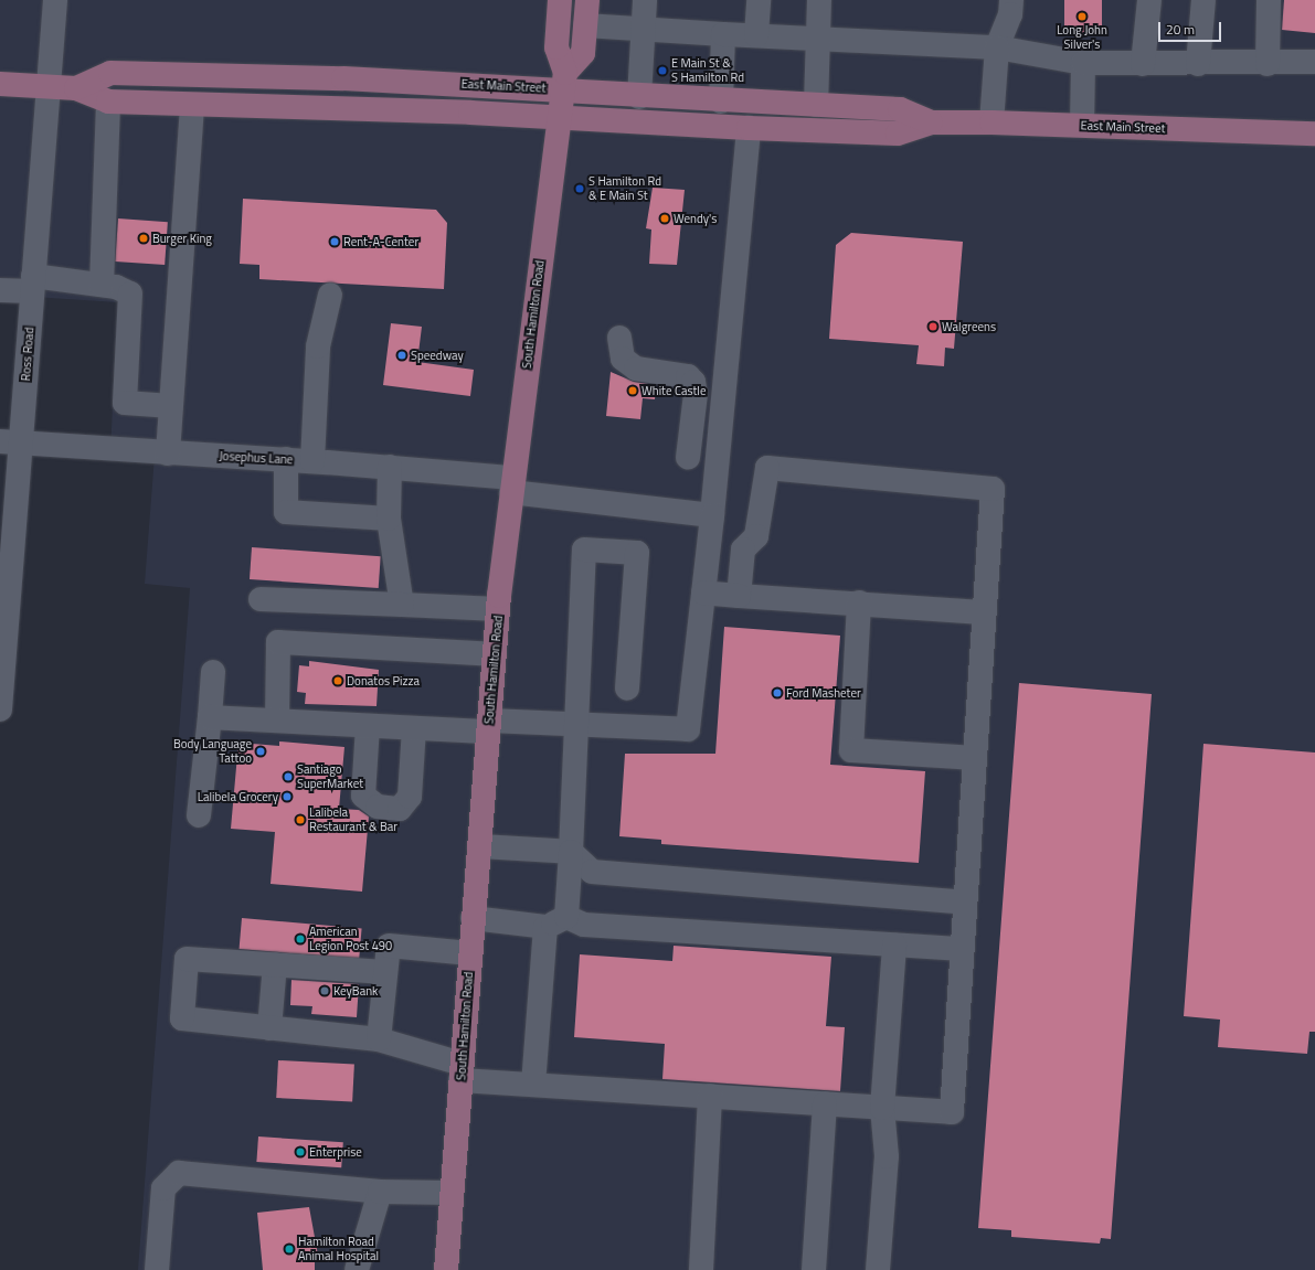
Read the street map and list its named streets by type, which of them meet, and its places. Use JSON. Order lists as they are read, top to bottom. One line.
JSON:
{"streets":{"main road":["East Main Street","South Hamilton Road"],"street":["Ross Road","Josephus Lane"]},"crossings":[["East Main Street","South Hamilton Road"],["East Main Street","Ross Road"],["South Hamilton Road","Josephus Lane"],["Ross Road","Josephus Lane"]],"places":["Long John Silver's","E Main St & S Hamilton Rd","S Hamilton Rd & E Main St","Wendy's","Burger King","Rent-A-Center","Walgreens","Speedway","White Castle","Donatos Pizza","Ford Masheter","Body Language Tattoo","Santiago SuperMarket","Lalibela Grocery","Lalibela Restaurant & Bar","American Legion Post 490","KeyBank","Enterprise","Hamilton Road Animal Hospital"],"scale_bar":"20 m"}
